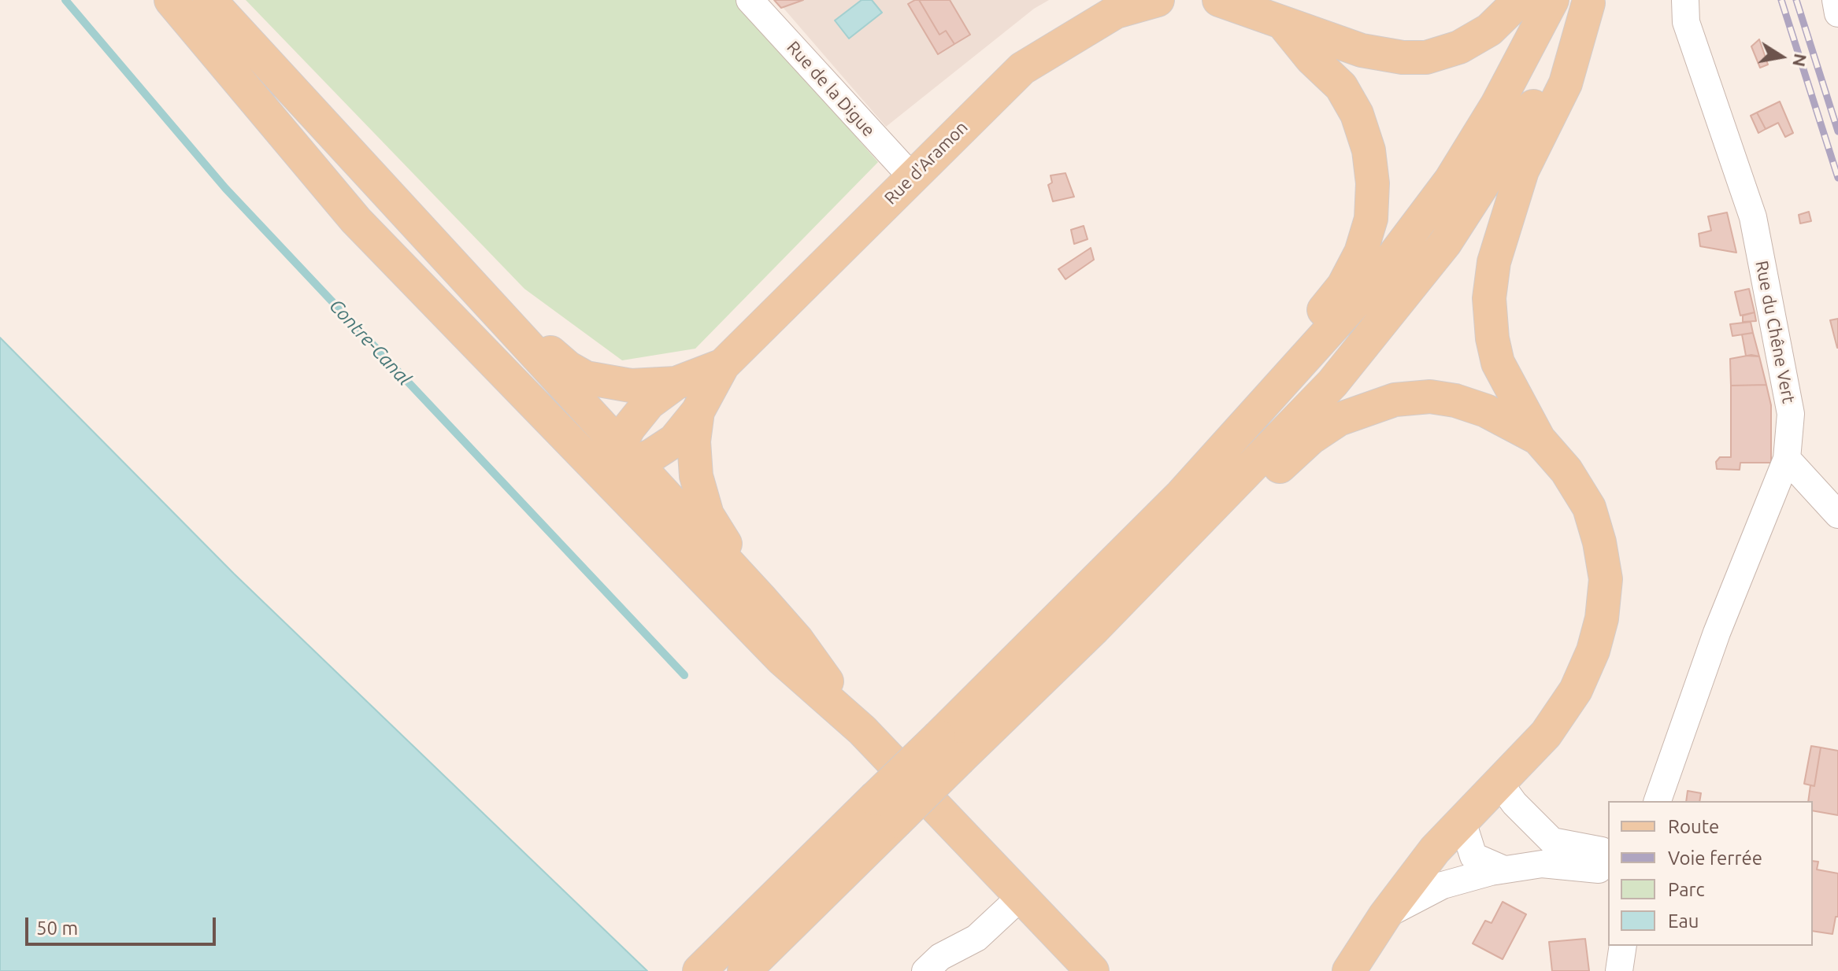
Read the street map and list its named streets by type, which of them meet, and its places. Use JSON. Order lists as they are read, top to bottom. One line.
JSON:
{"streets":{"main road":["Rue d'Aramon"],"street":["Rue de la Digue","Rue du Chêne Vert"]},"crossings":[["Rue de la Digue","Rue d'Aramon"]],"water":["Contre-Canal"],"legend":["Route","Voie ferrée","Parc","Eau"],"scale_bar":"50 m","north":"right"}
